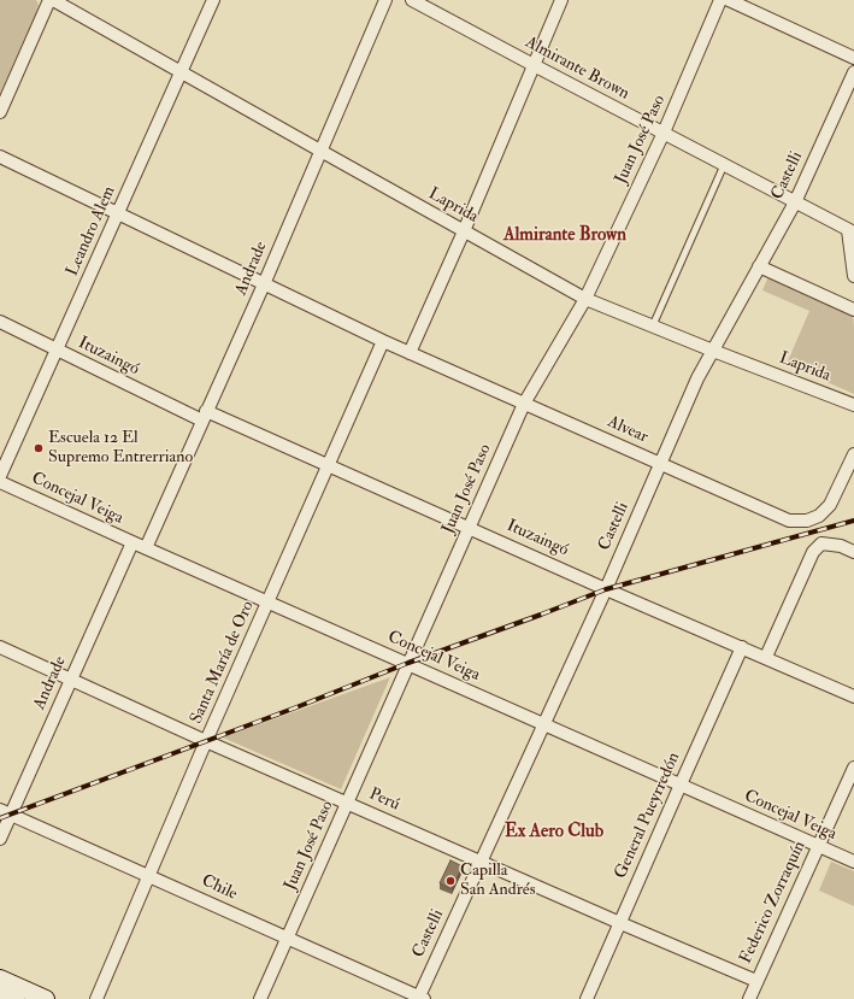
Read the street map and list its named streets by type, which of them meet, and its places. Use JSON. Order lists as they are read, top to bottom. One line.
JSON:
{"streets":{"street":["Almirante Brown","Juan José Paso","Castelli","Laprida","Leandro Alem","Andrade","Ituzaingó","Alvear","Concejal Veiga","Santa María de Oro","Perú","General Pueyrredón","Chile","Federico Zorraquín"]},"crossings":[["Almirante Brown","Juan José Paso"],["Almirante Brown","Castelli"],["Juan José Paso","Laprida"],["Juan José Paso","Ituzaingó"],["Juan José Paso","Alvear"],["Juan José Paso","Concejal Veiga"],["Juan José Paso","Perú"],["Juan José Paso","Chile"],["Castelli","Laprida"],["Castelli","Ituzaingó"],["Castelli","Alvear"],["Castelli","Concejal Veiga"],["Castelli","Perú"],["Castelli","Chile"],["Laprida","Leandro Alem"],["Laprida","Andrade"],["Leandro Alem","Ituzaingó"],["Leandro Alem","Alvear"],["Andrade","Ituzaingó"],["Andrade","Alvear"],["Andrade","Concejal Veiga"],["Andrade","Perú"],["Andrade","Chile"],["Ituzaingó","Santa María de Oro"],["Ituzaingó","General Pueyrredón"],["Alvear","Santa María de Oro"],["Concejal Veiga","Santa María de Oro"],["Concejal Veiga","General Pueyrredón"],["Concejal Veiga","Federico Zorraquín"],["Santa María de Oro","Perú"],["Santa María de Oro","Chile"],["Perú","General Pueyrredón"],["Perú","Federico Zorraquín"]],"districts":["Almirante Brown","Ex Aero Club"],"places":["Escuela 12 El Supremo Entrerriano","Capilla San Andrés"]}
